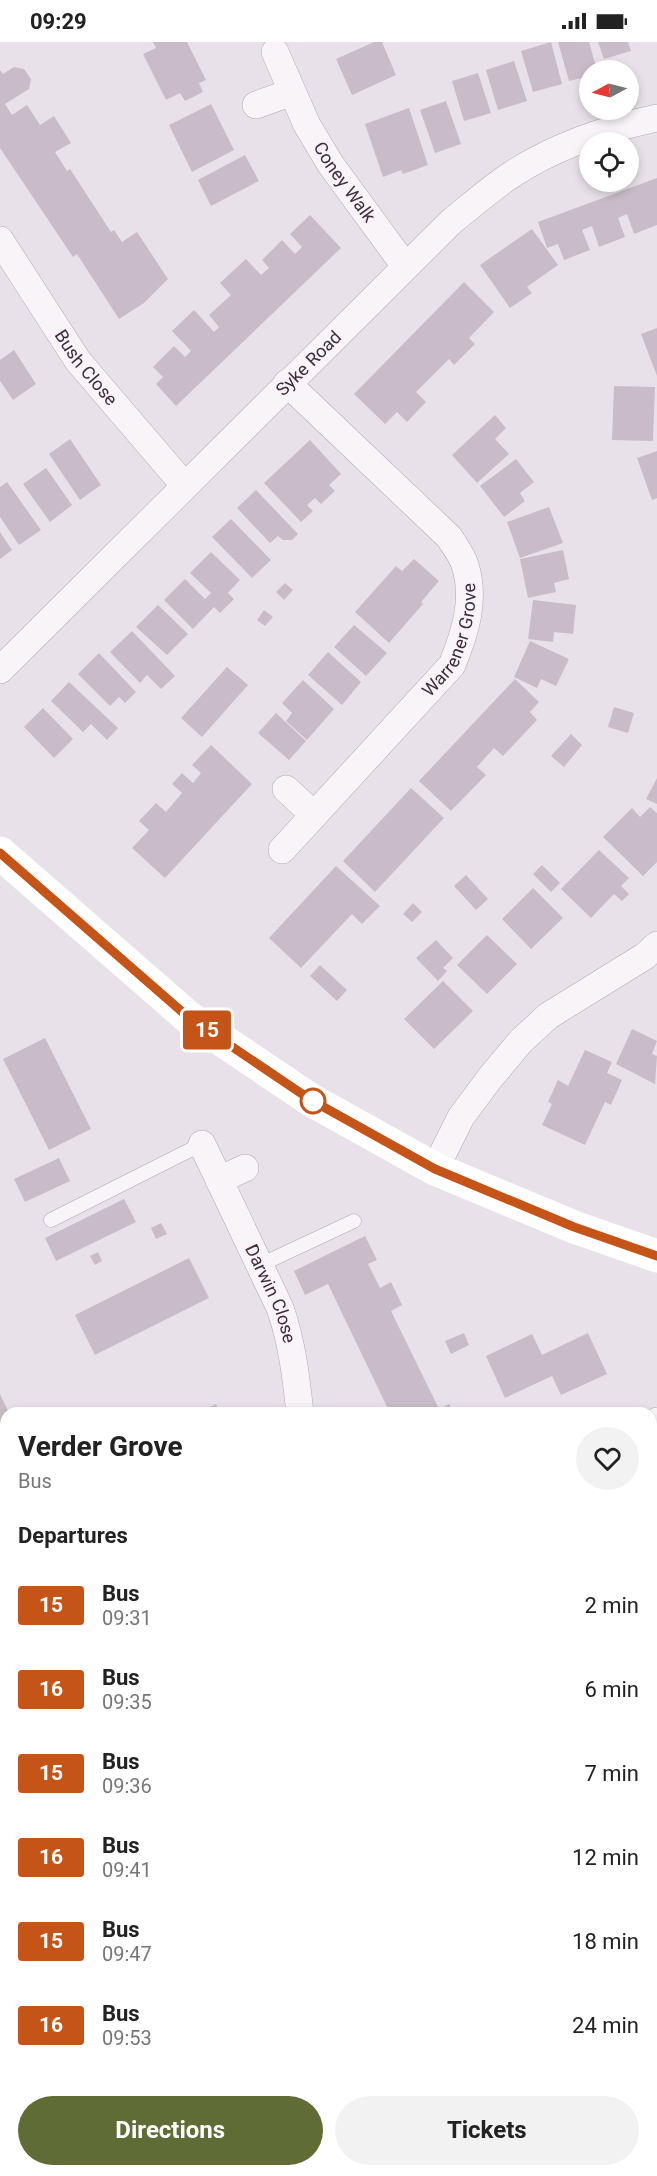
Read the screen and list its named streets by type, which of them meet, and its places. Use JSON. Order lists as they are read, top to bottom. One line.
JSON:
{"streets":{"street":["Coney Walk","Syke Road","Bush Close","Warrener Grove","Darwin Close"]},"crossings":[["Coney Walk","Syke Road"],["Syke Road","Bush Close"],["Syke Road","Warrener Grove"]],"lines":["bus line 15"],"north":"left","page":{"status":"09:29","on_map":"15","heading":[["Verder Grove","Bus"],"Departures"],"list":[{"mark":"15","name":"Bus","note":"09:31","value":"2 min"},{"mark":"16","name":"Bus","note":"09:35","value":"6 min"},{"mark":"15","name":"Bus","note":"09:36","value":"7 min"},{"mark":"16","name":"Bus","note":"09:41","value":"12 min"},{"mark":"15","name":"Bus","note":"09:47","value":"18 min"},{"mark":"16","name":"Bus","note":"09:53","value":"24 min"}],"buttons":["Directions","Tickets"]}}
